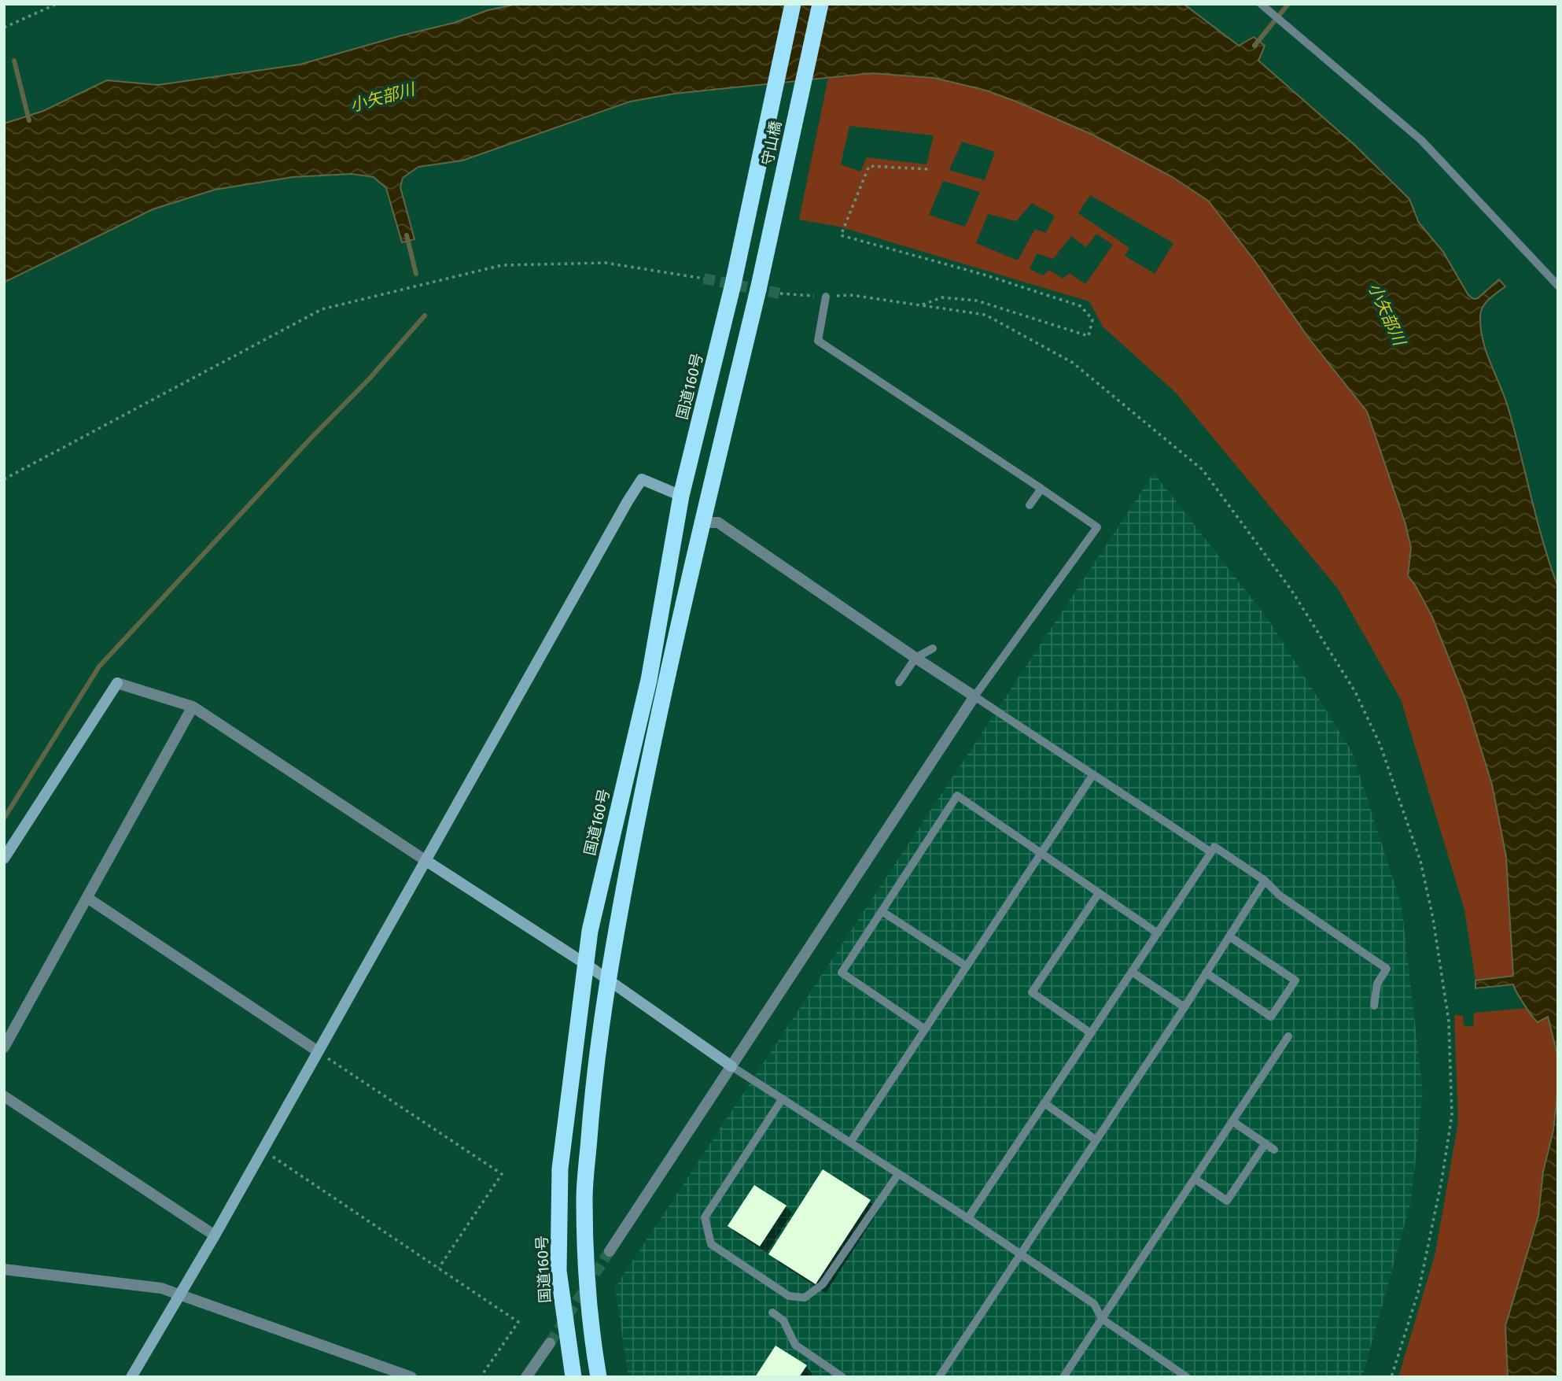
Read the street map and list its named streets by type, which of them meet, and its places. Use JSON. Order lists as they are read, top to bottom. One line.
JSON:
{"streets":{"highway":["守山橋","国道160号"]},"crossings":[["守山橋","国道160号"]],"water":["小矢部川"]}
